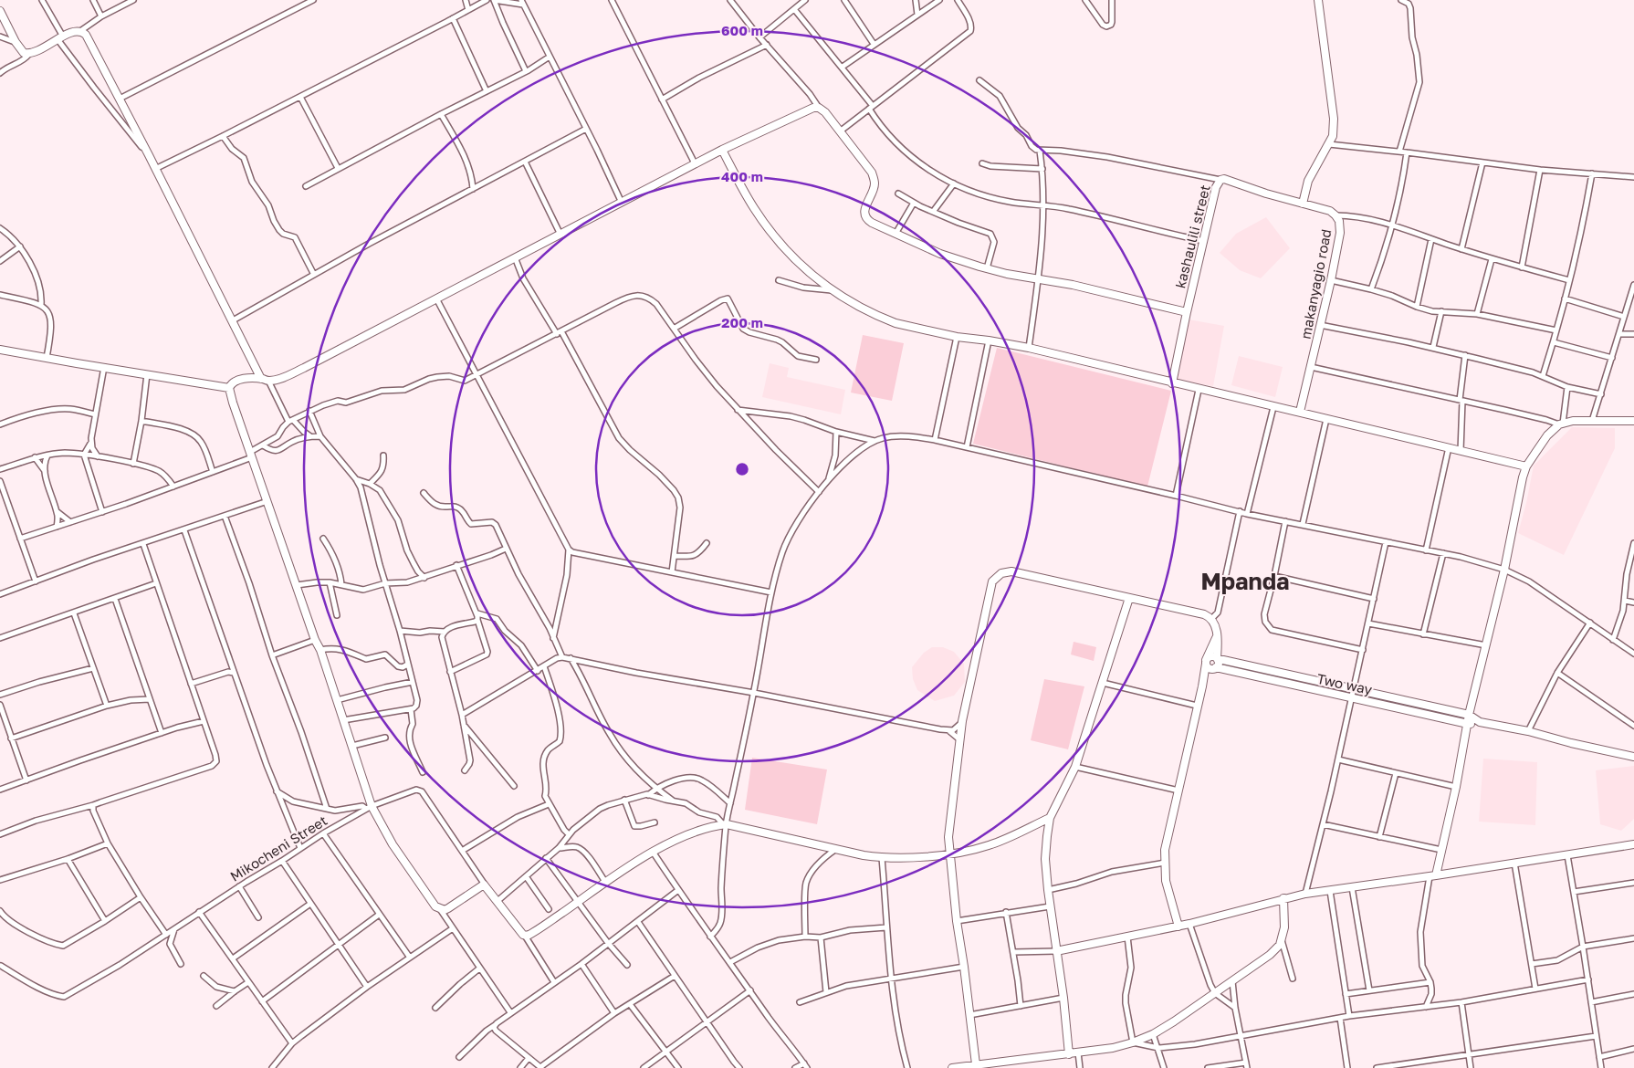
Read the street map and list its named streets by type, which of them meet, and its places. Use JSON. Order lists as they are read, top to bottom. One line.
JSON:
{"streets":{"street":["kashaulili street","makanyagio road","Two way","Mikocheni Street"]},"crossings":[["kashaulili street","makanyagio road"]],"districts":["Mpanda"],"rings":["600 m","400 m","200 m"]}
